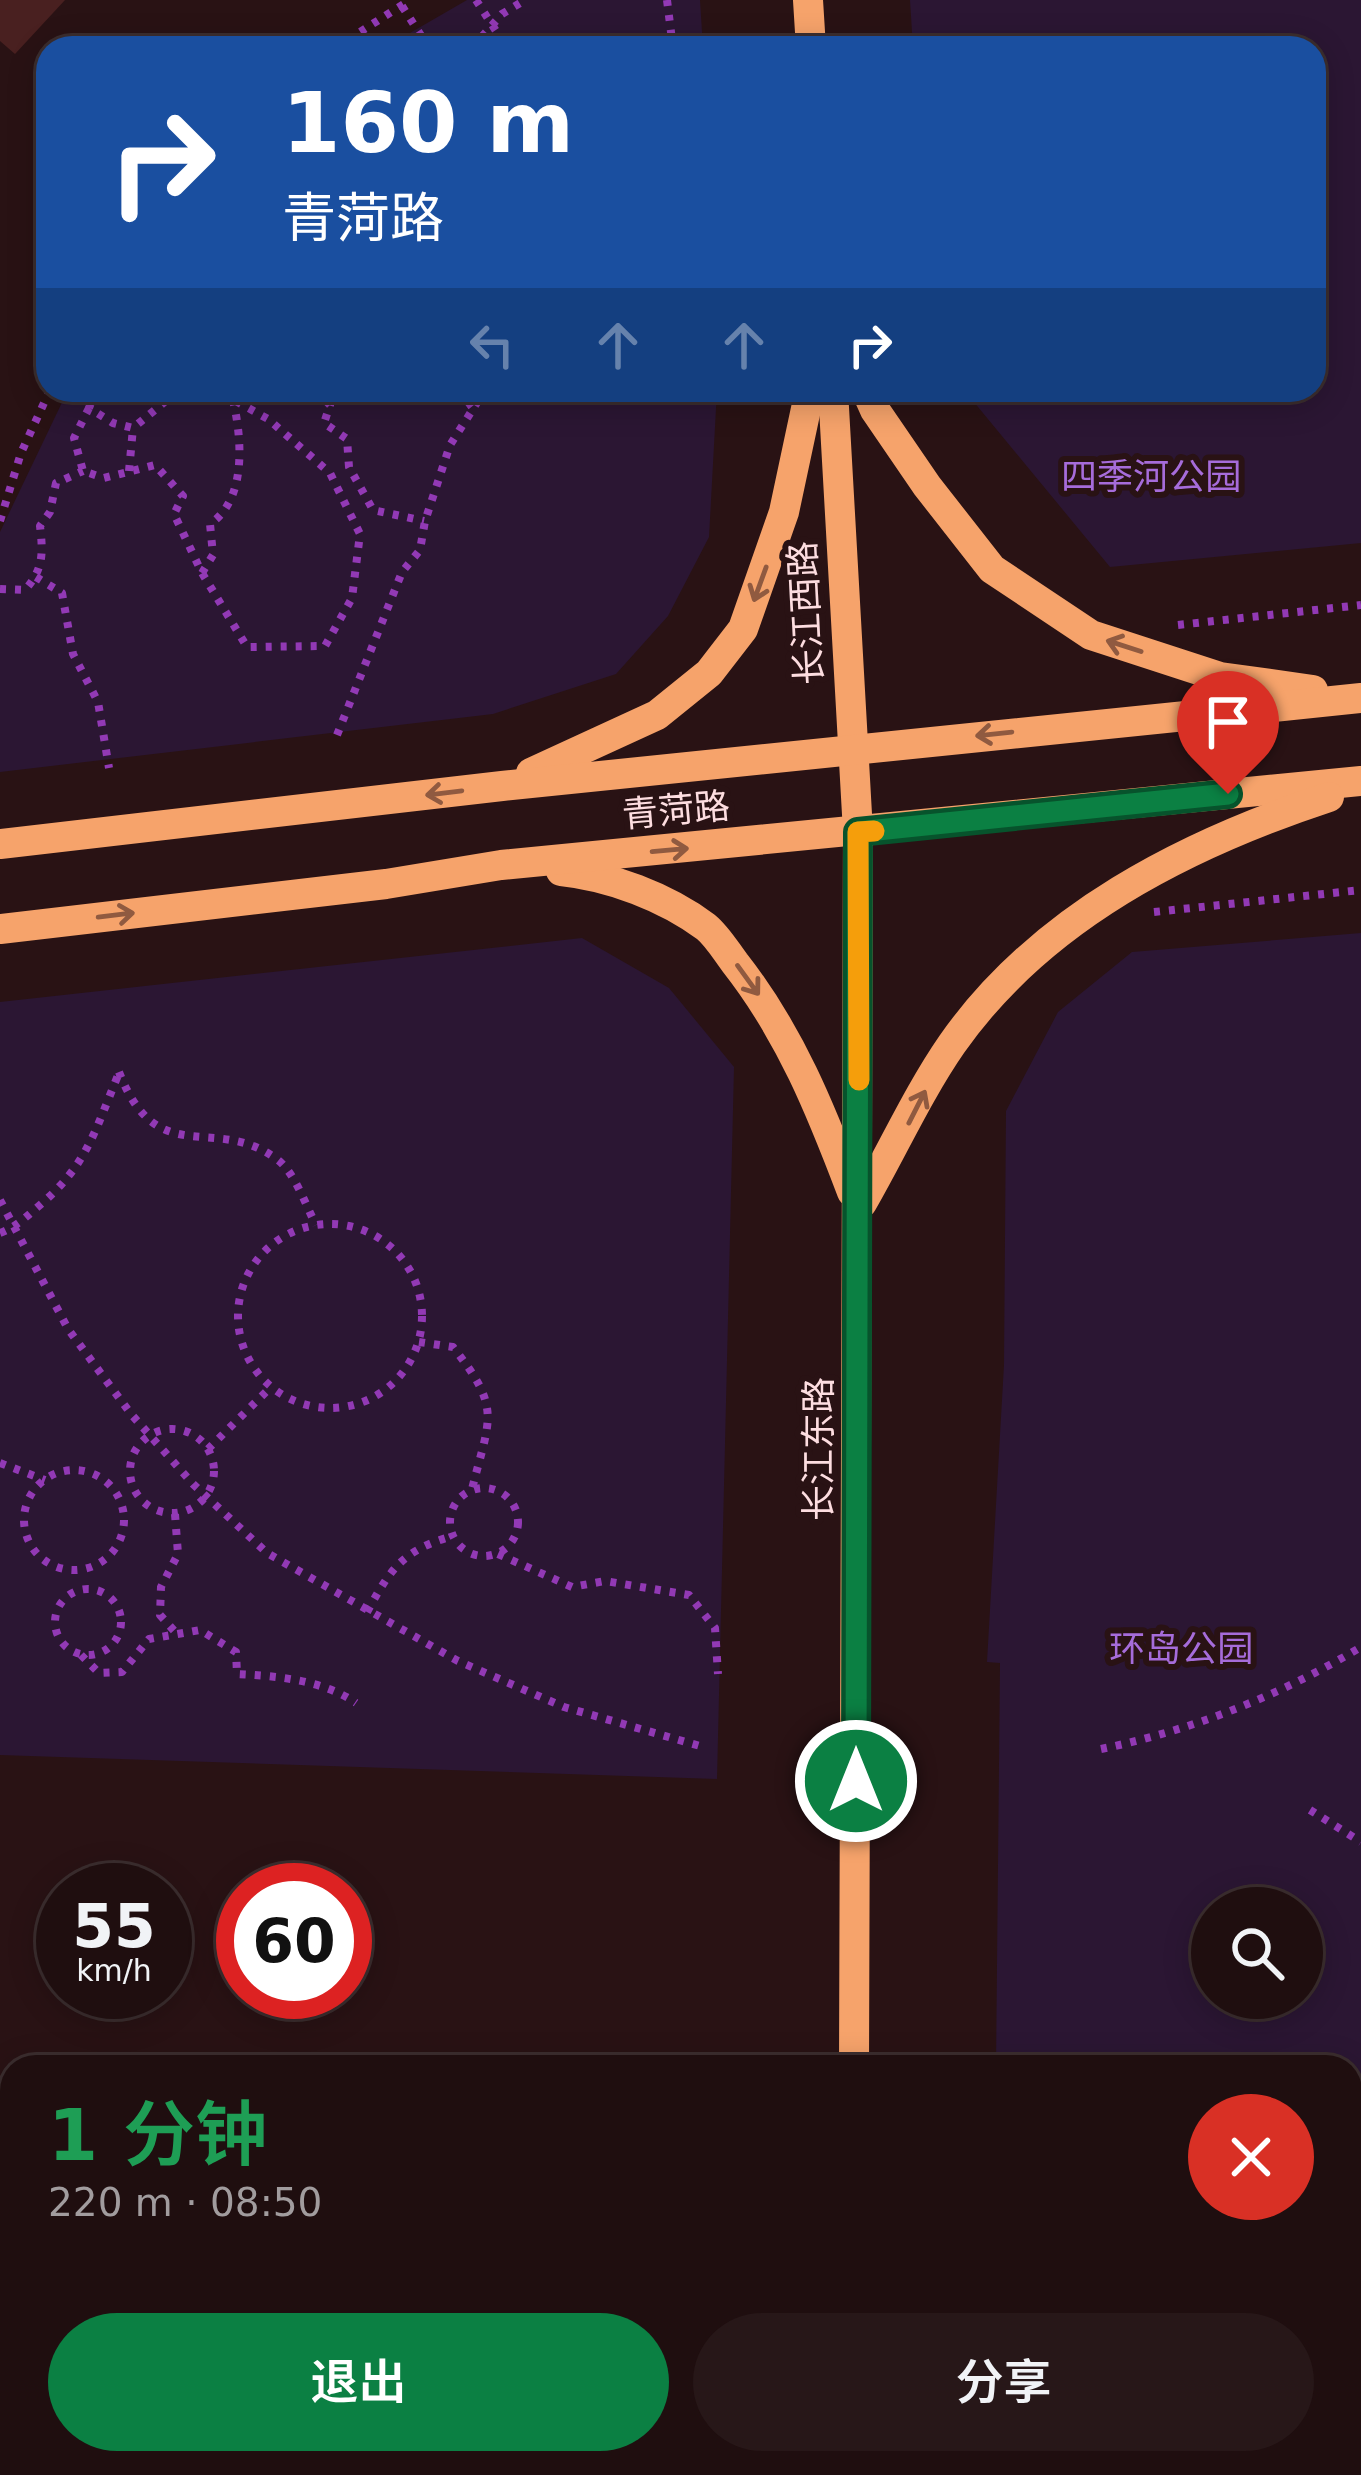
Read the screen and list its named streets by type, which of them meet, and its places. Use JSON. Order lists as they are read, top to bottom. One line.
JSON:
{"streets":{"main road":["长江西路","青菏路","长江东路"]},"crossings":[["长江西路","青菏路"],["长江西路","长江东路"],["青菏路","长江东路"]],"parks":["四季河公园","环岛公园"],"page":{"turn":["160 m","青菏路"],"speed":"55 km/h","limit":"60","heading":["1 分钟","220 m · 08:50"],"buttons":["退出","分享"]}}
